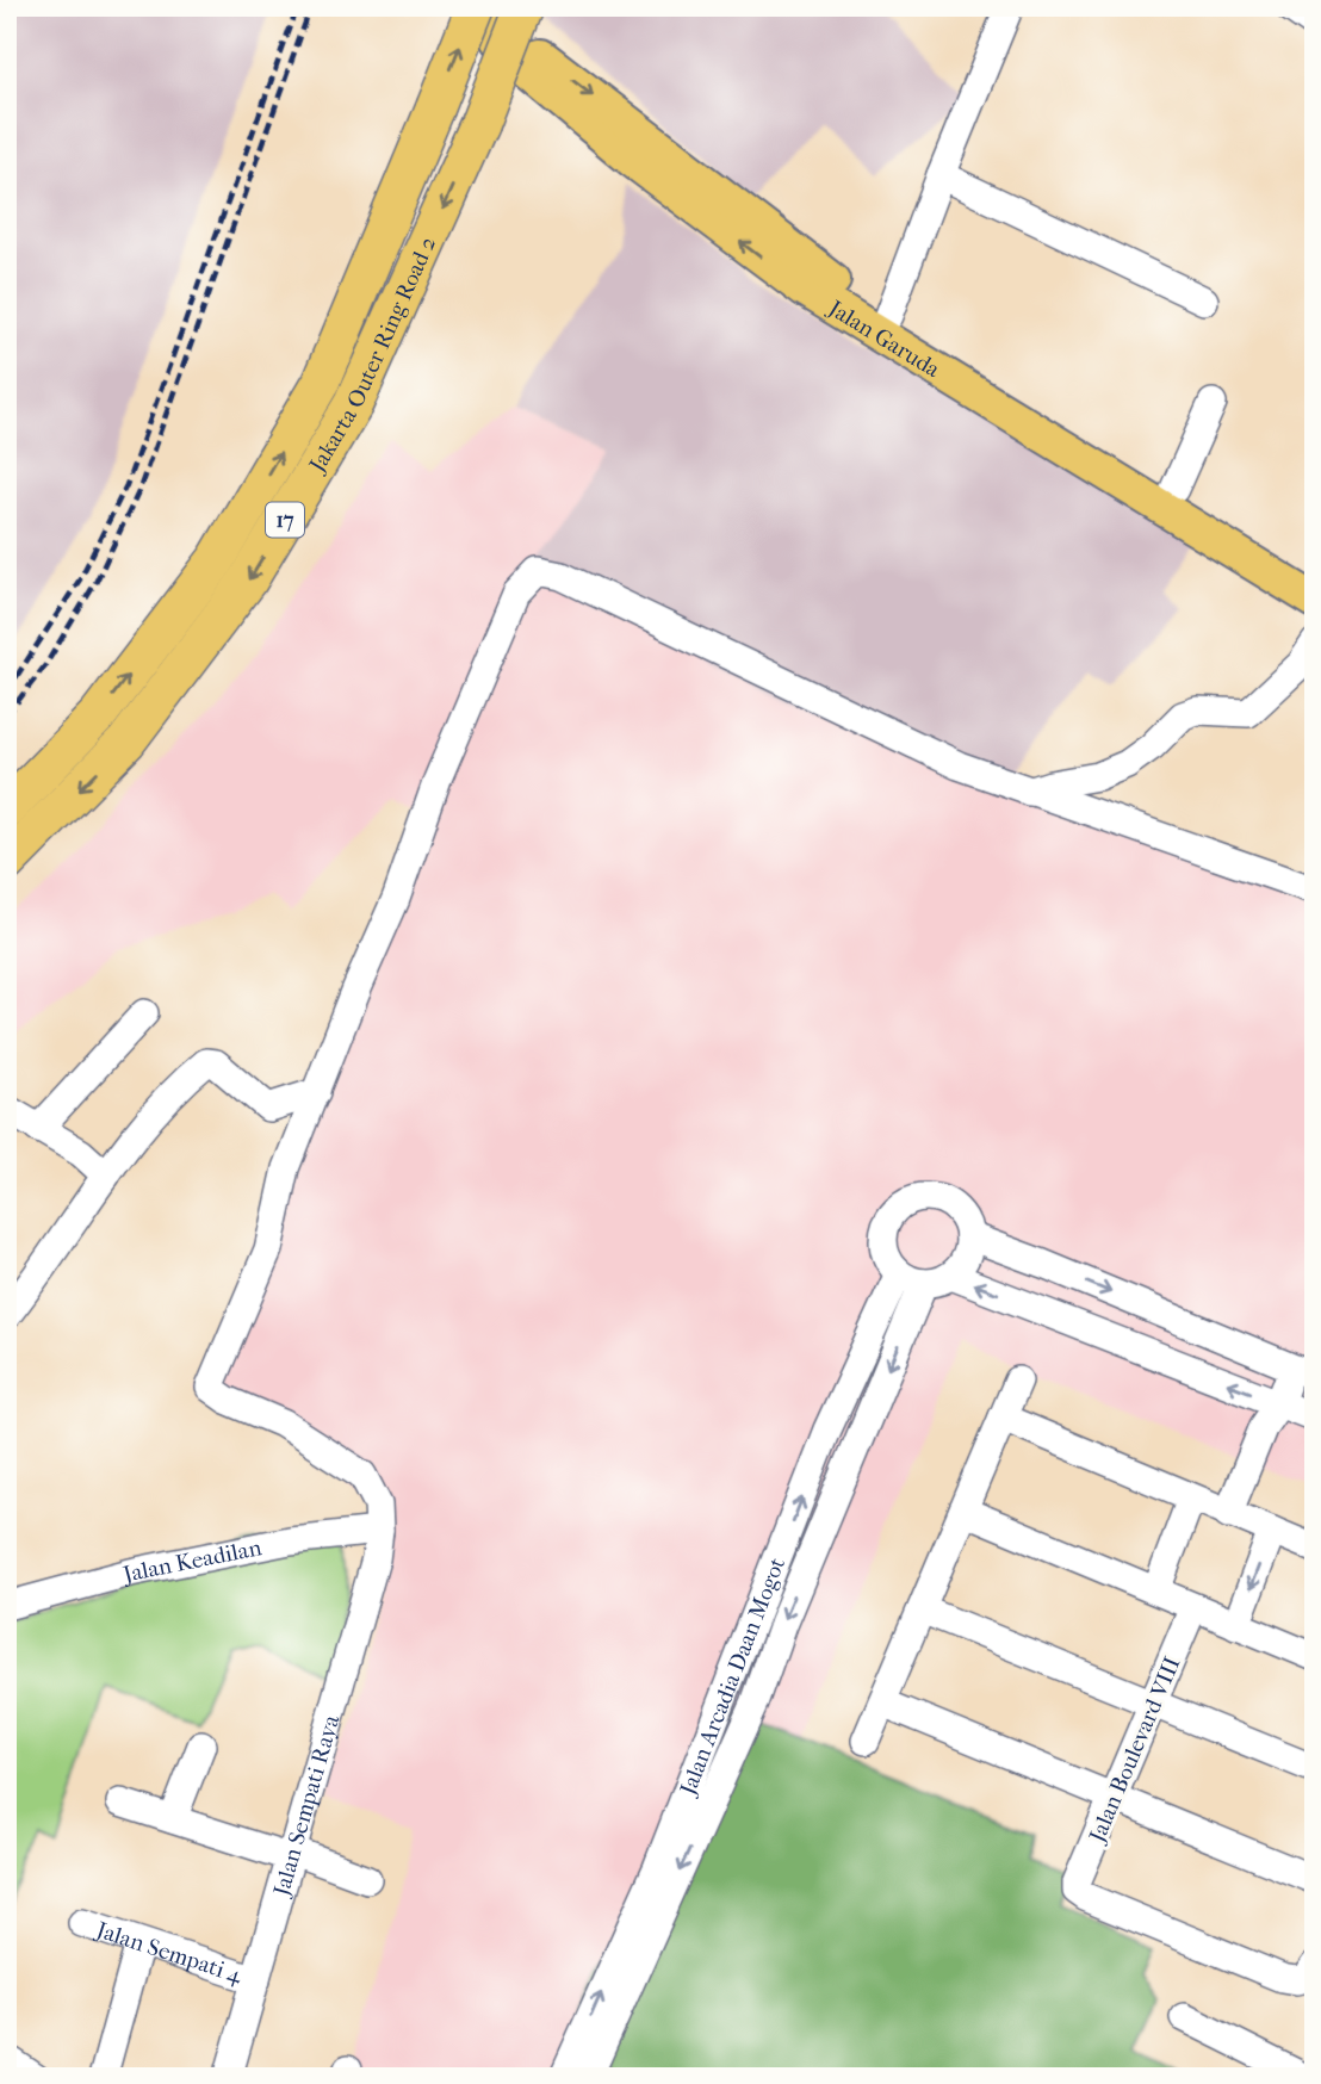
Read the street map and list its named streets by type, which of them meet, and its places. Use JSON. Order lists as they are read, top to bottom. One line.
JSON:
{"streets":{"highway":["Jakarta Outer Ring Road 2","17"],"main road":["Jalan Garuda"],"street":["Jalan Keadilan","Jalan Arcadia Daan Mogot","Jalan Boulevard VIII","Jalan Sempati Raya","Jalan Sempati 4"]},"crossings":[["Jalan Garuda","Jakarta Outer Ring Road 2"],["Jalan Keadilan","Jalan Sempati Raya"],["Jalan Sempati Raya","Jalan Sempati 4"]]}
